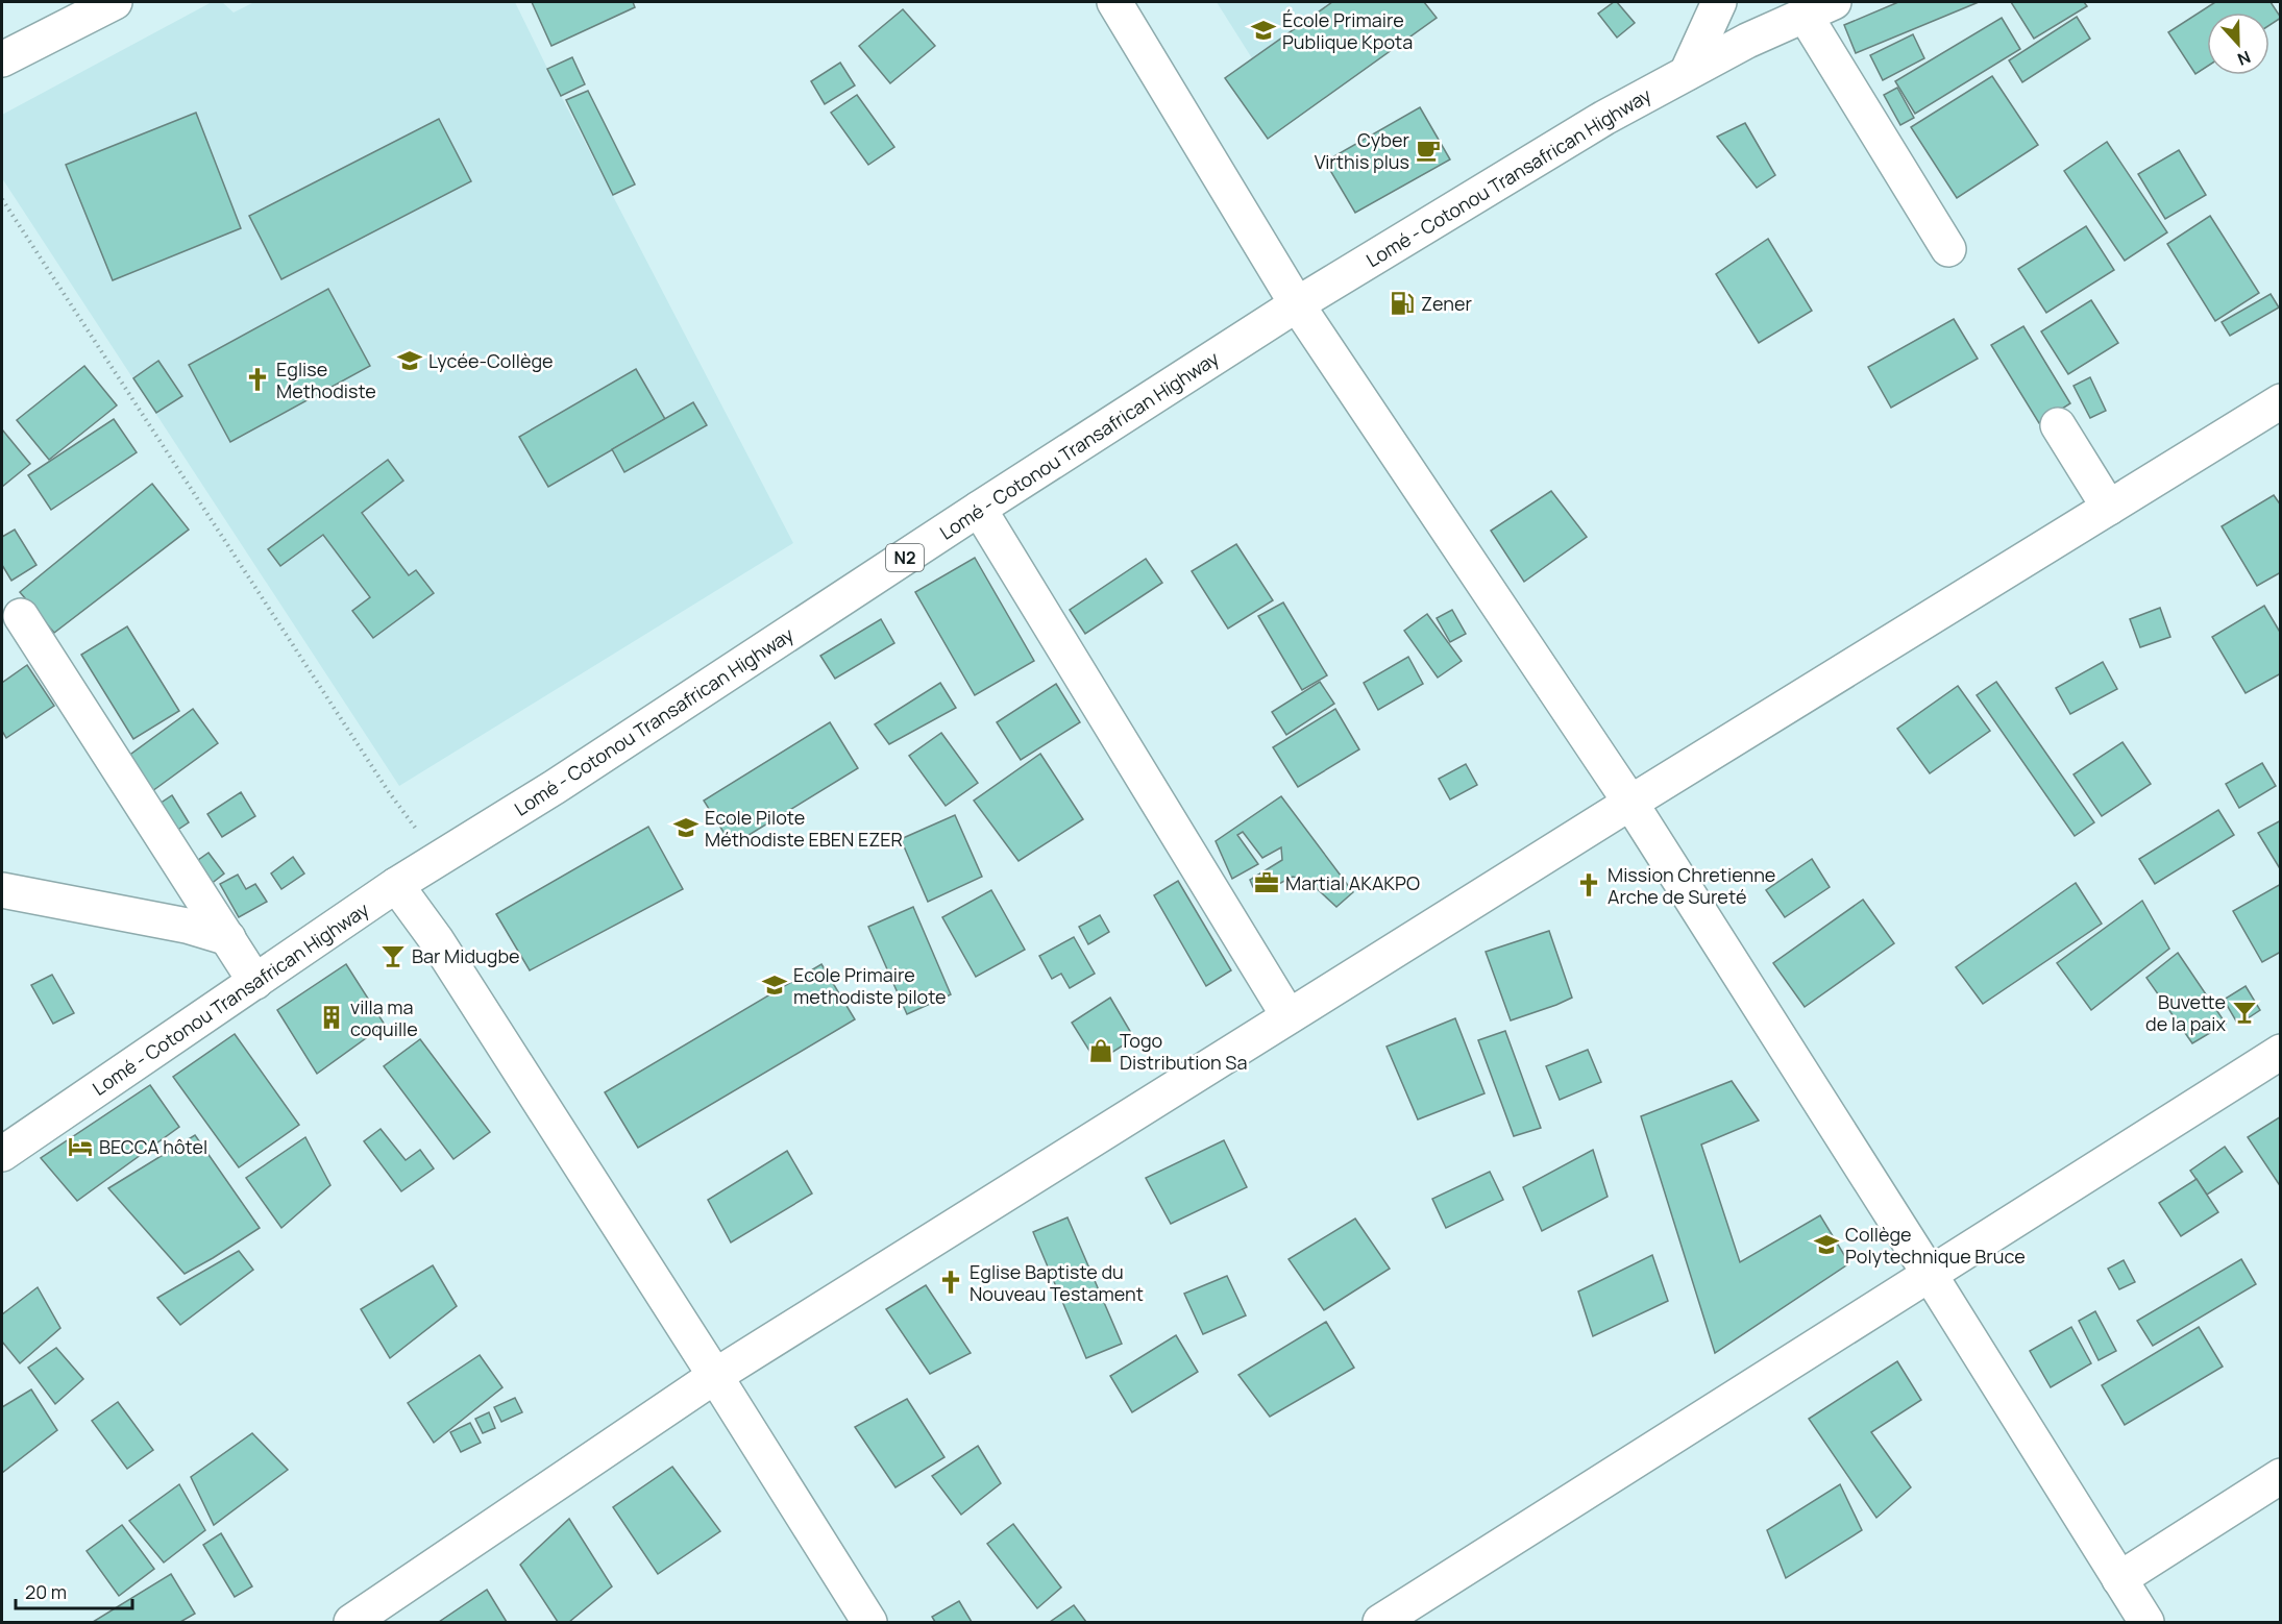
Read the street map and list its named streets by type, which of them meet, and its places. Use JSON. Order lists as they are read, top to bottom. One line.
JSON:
{"streets":{"main road":["Lomé - Cotonou Transafrican Highway","N2"]},"places":{"school or university":["École Primaire Publique Kpota","Lycée-Collège","Ecole Pilote Méthodiste EBEN EZER","Ecole Primaire methodiste pilote","Collège Polytechnique Bruce"],"cafe":["Cyber Virthis plus"],"fuel station":["Zener"],"church":["Eglise Methodiste","Mission Chretienne Arche de Sureté","Eglise Baptiste du Nouveau Testament"],"office":["Martial AKAKPO"],"bar":["Bar Midugbe","Buvette de la paix"],"building":["villa ma coquille"],"shop":["Togo Distribution Sa"],"hotel":["BECCA hôtel"]},"scale_bar":"20 m","north":"bottom"}
